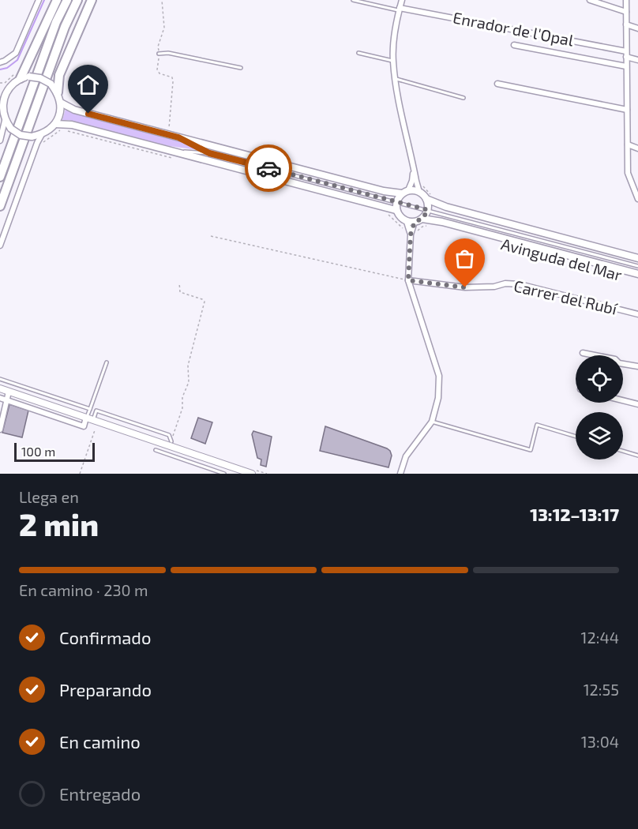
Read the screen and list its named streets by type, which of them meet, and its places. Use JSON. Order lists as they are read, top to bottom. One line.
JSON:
{"streets":{"main road":["Avinguda del Mar"],"street":["Enrador de l'Opal","Carrer del Rubí"]},"scale_bar":"100 m","page":{"scale":"100 m","heading":["2 min","Llega en","13:12–13:17"],"bar":"En camino · 230 m","list":[["Confirmado","12:44"],["Preparando","12:55"],["En camino","13:04"],"Entregado"]}}
